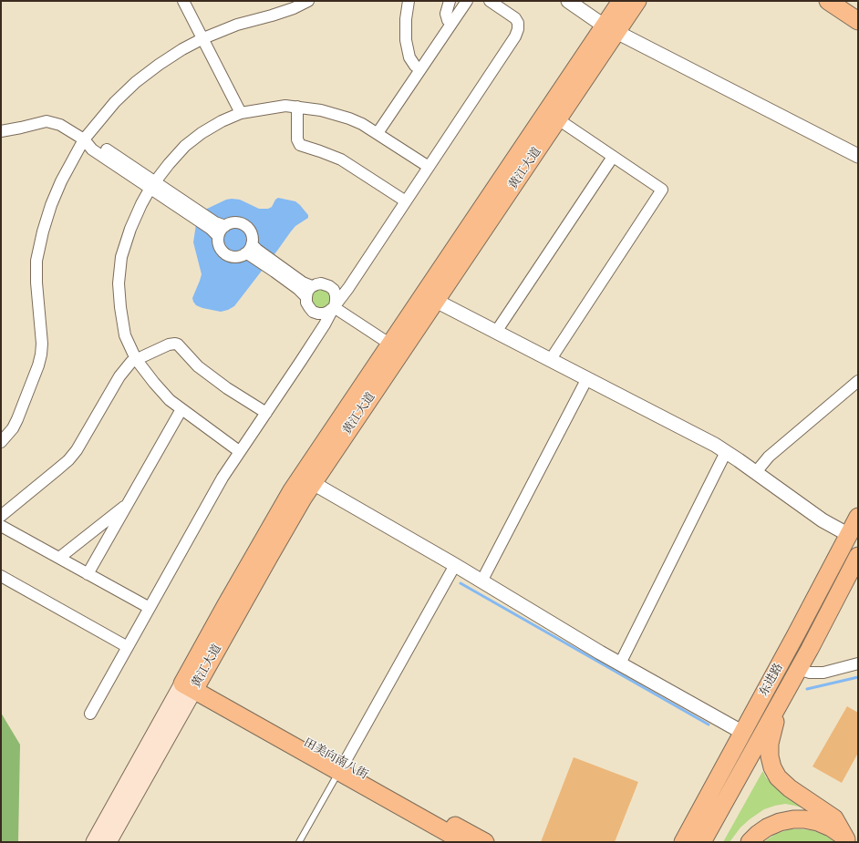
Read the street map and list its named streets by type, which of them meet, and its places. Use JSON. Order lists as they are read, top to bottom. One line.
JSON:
{"streets":{"main road":["黄江大道","东进路","田美向南八街"]},"crossings":[["黄江大道","田美向南八街"]]}
